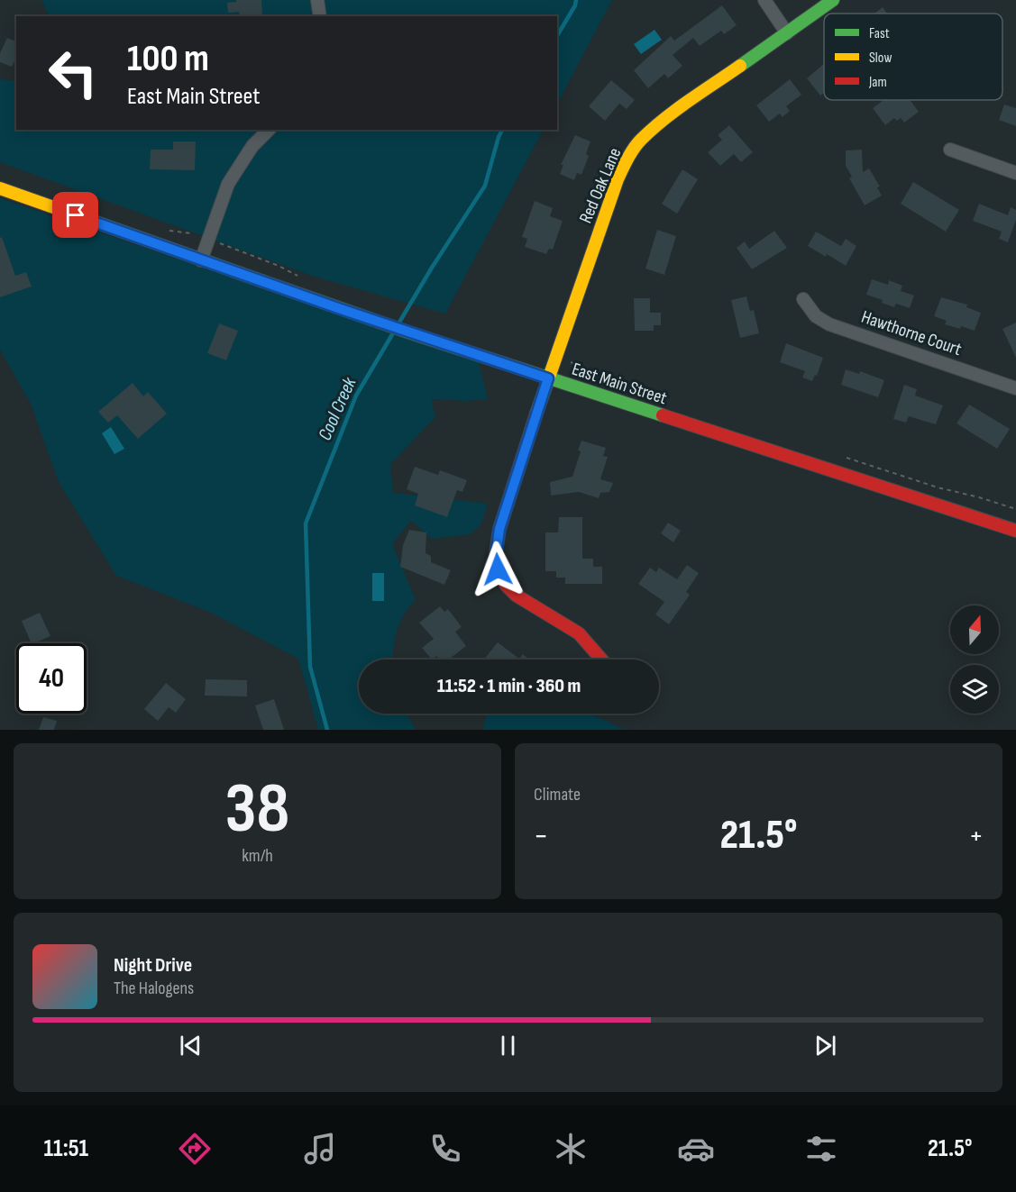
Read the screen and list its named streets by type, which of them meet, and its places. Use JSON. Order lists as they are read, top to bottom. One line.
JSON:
{"streets":{"main road":["Red Oak Lane","East Main Street"],"street":["Hawthorne Court"]},"crossings":[["Red Oak Lane","East Main Street"]],"water":["Cool Creek"],"legend":["Fast","Slow","Jam"],"north":"top","page":{"turn":["100 m","East Main Street"],"limit":"40","trip":"11:52 · 1 min · 360 m","tile":[["38","km/h"],"Climate"],"heat":["−","21.5°","+"],"song":["Night Drive","The Halogens"],"tabs":["11:51","21.5°"]}}
